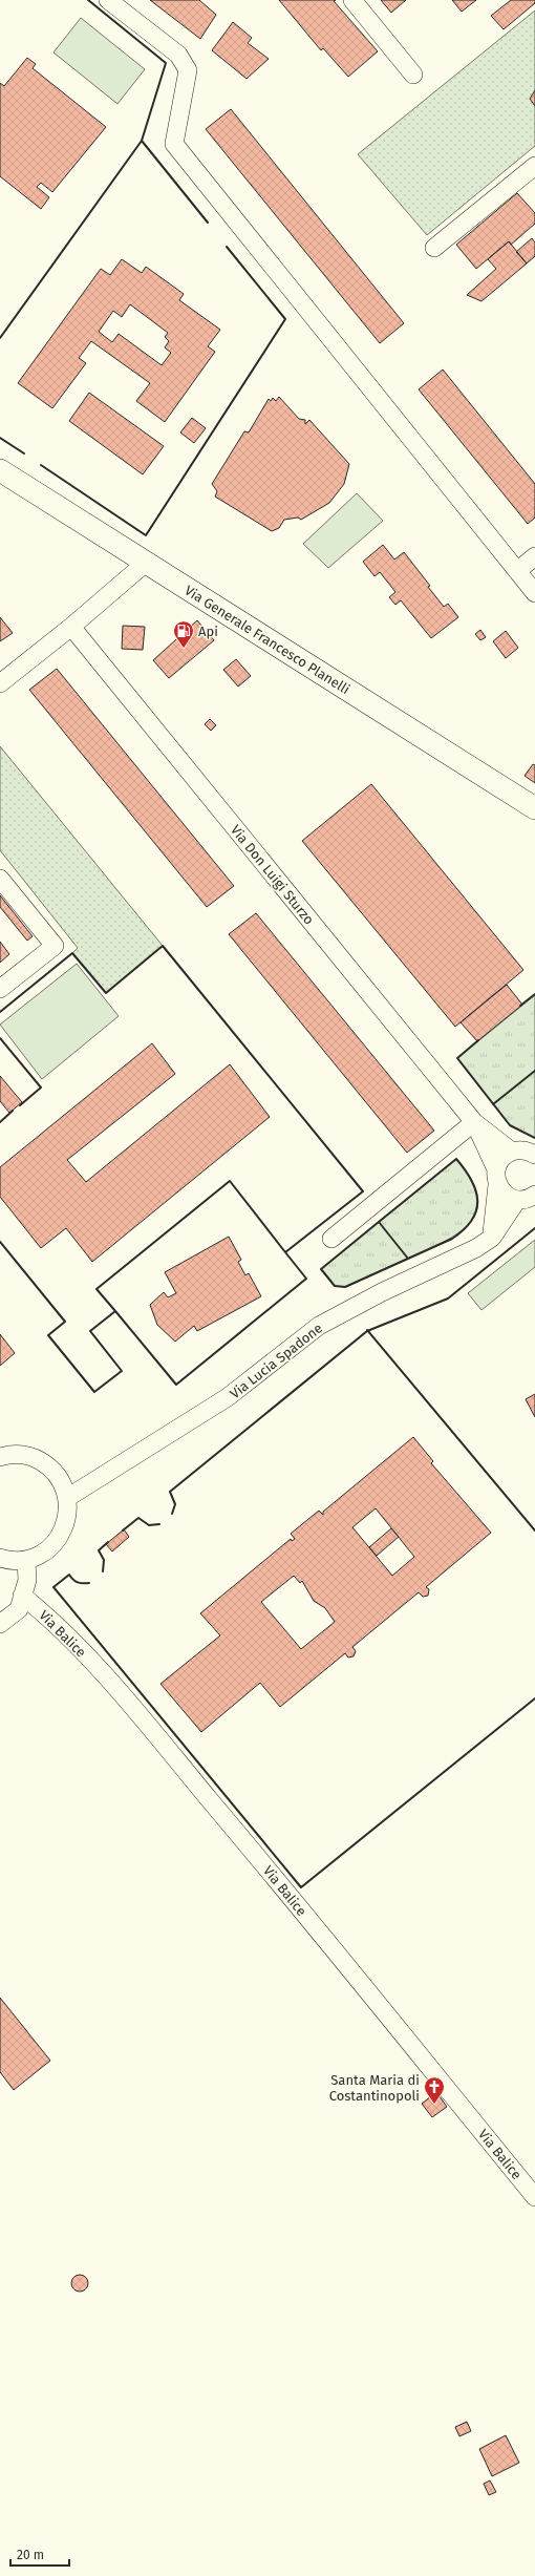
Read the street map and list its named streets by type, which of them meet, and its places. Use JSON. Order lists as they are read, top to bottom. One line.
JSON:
{"streets":{"street":["Via Generale Francesco Planelli","Via Don Luigi Sturzo","Via Lucia Spadone","Via Balice"]},"places":{"fuel station":["Api"],"church":["Santa Maria di Costantinopoli"]},"scale_bar":"20 m"}
